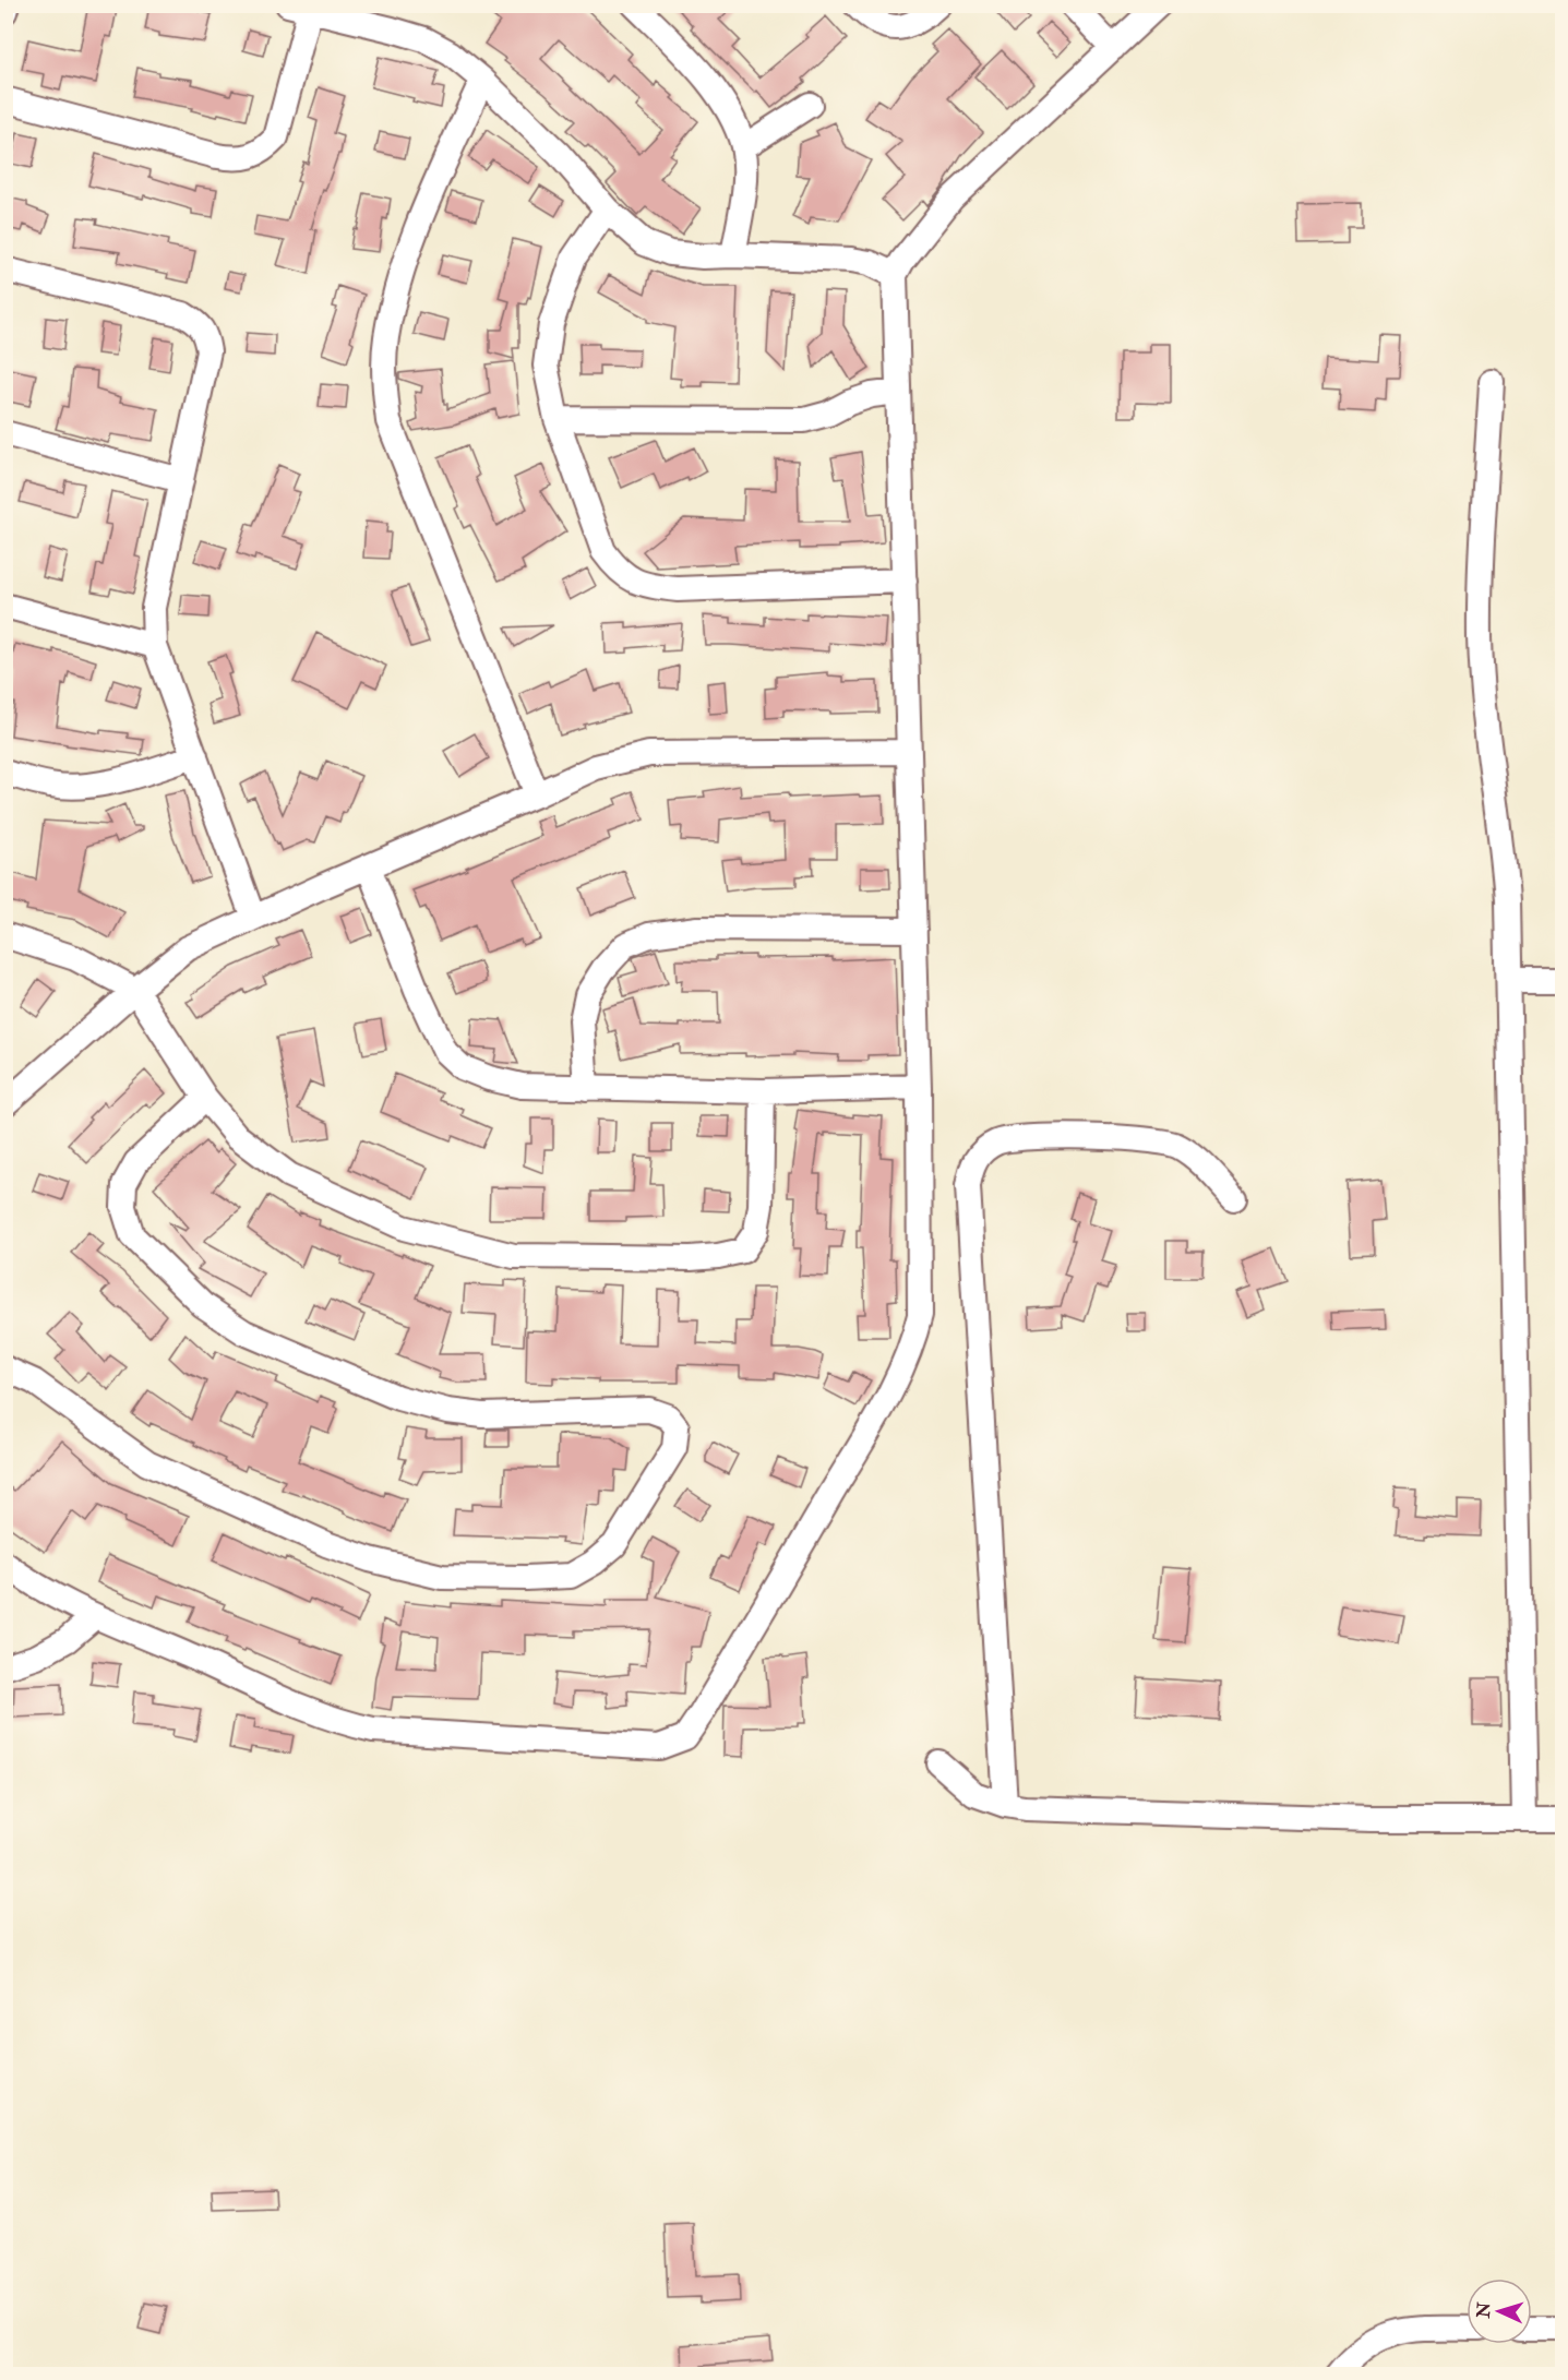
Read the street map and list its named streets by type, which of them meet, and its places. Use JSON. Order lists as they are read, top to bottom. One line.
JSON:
{"north":"left"}
